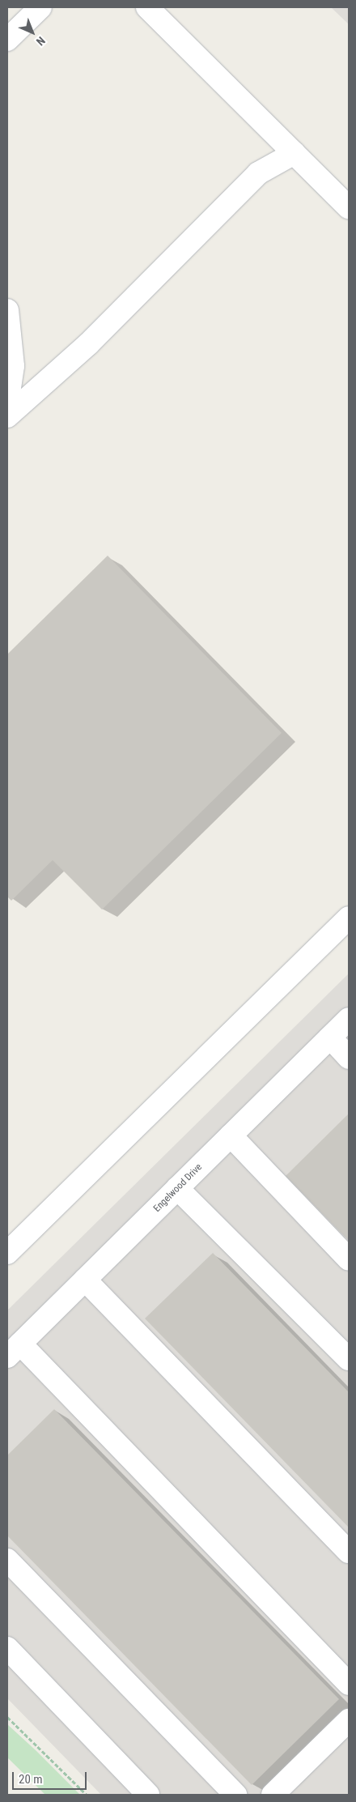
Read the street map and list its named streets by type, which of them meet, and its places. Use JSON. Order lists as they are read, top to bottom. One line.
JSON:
{"streets":{"street":["Engelwood Drive"]},"scale_bar":"20 m","north":"bottom right"}
